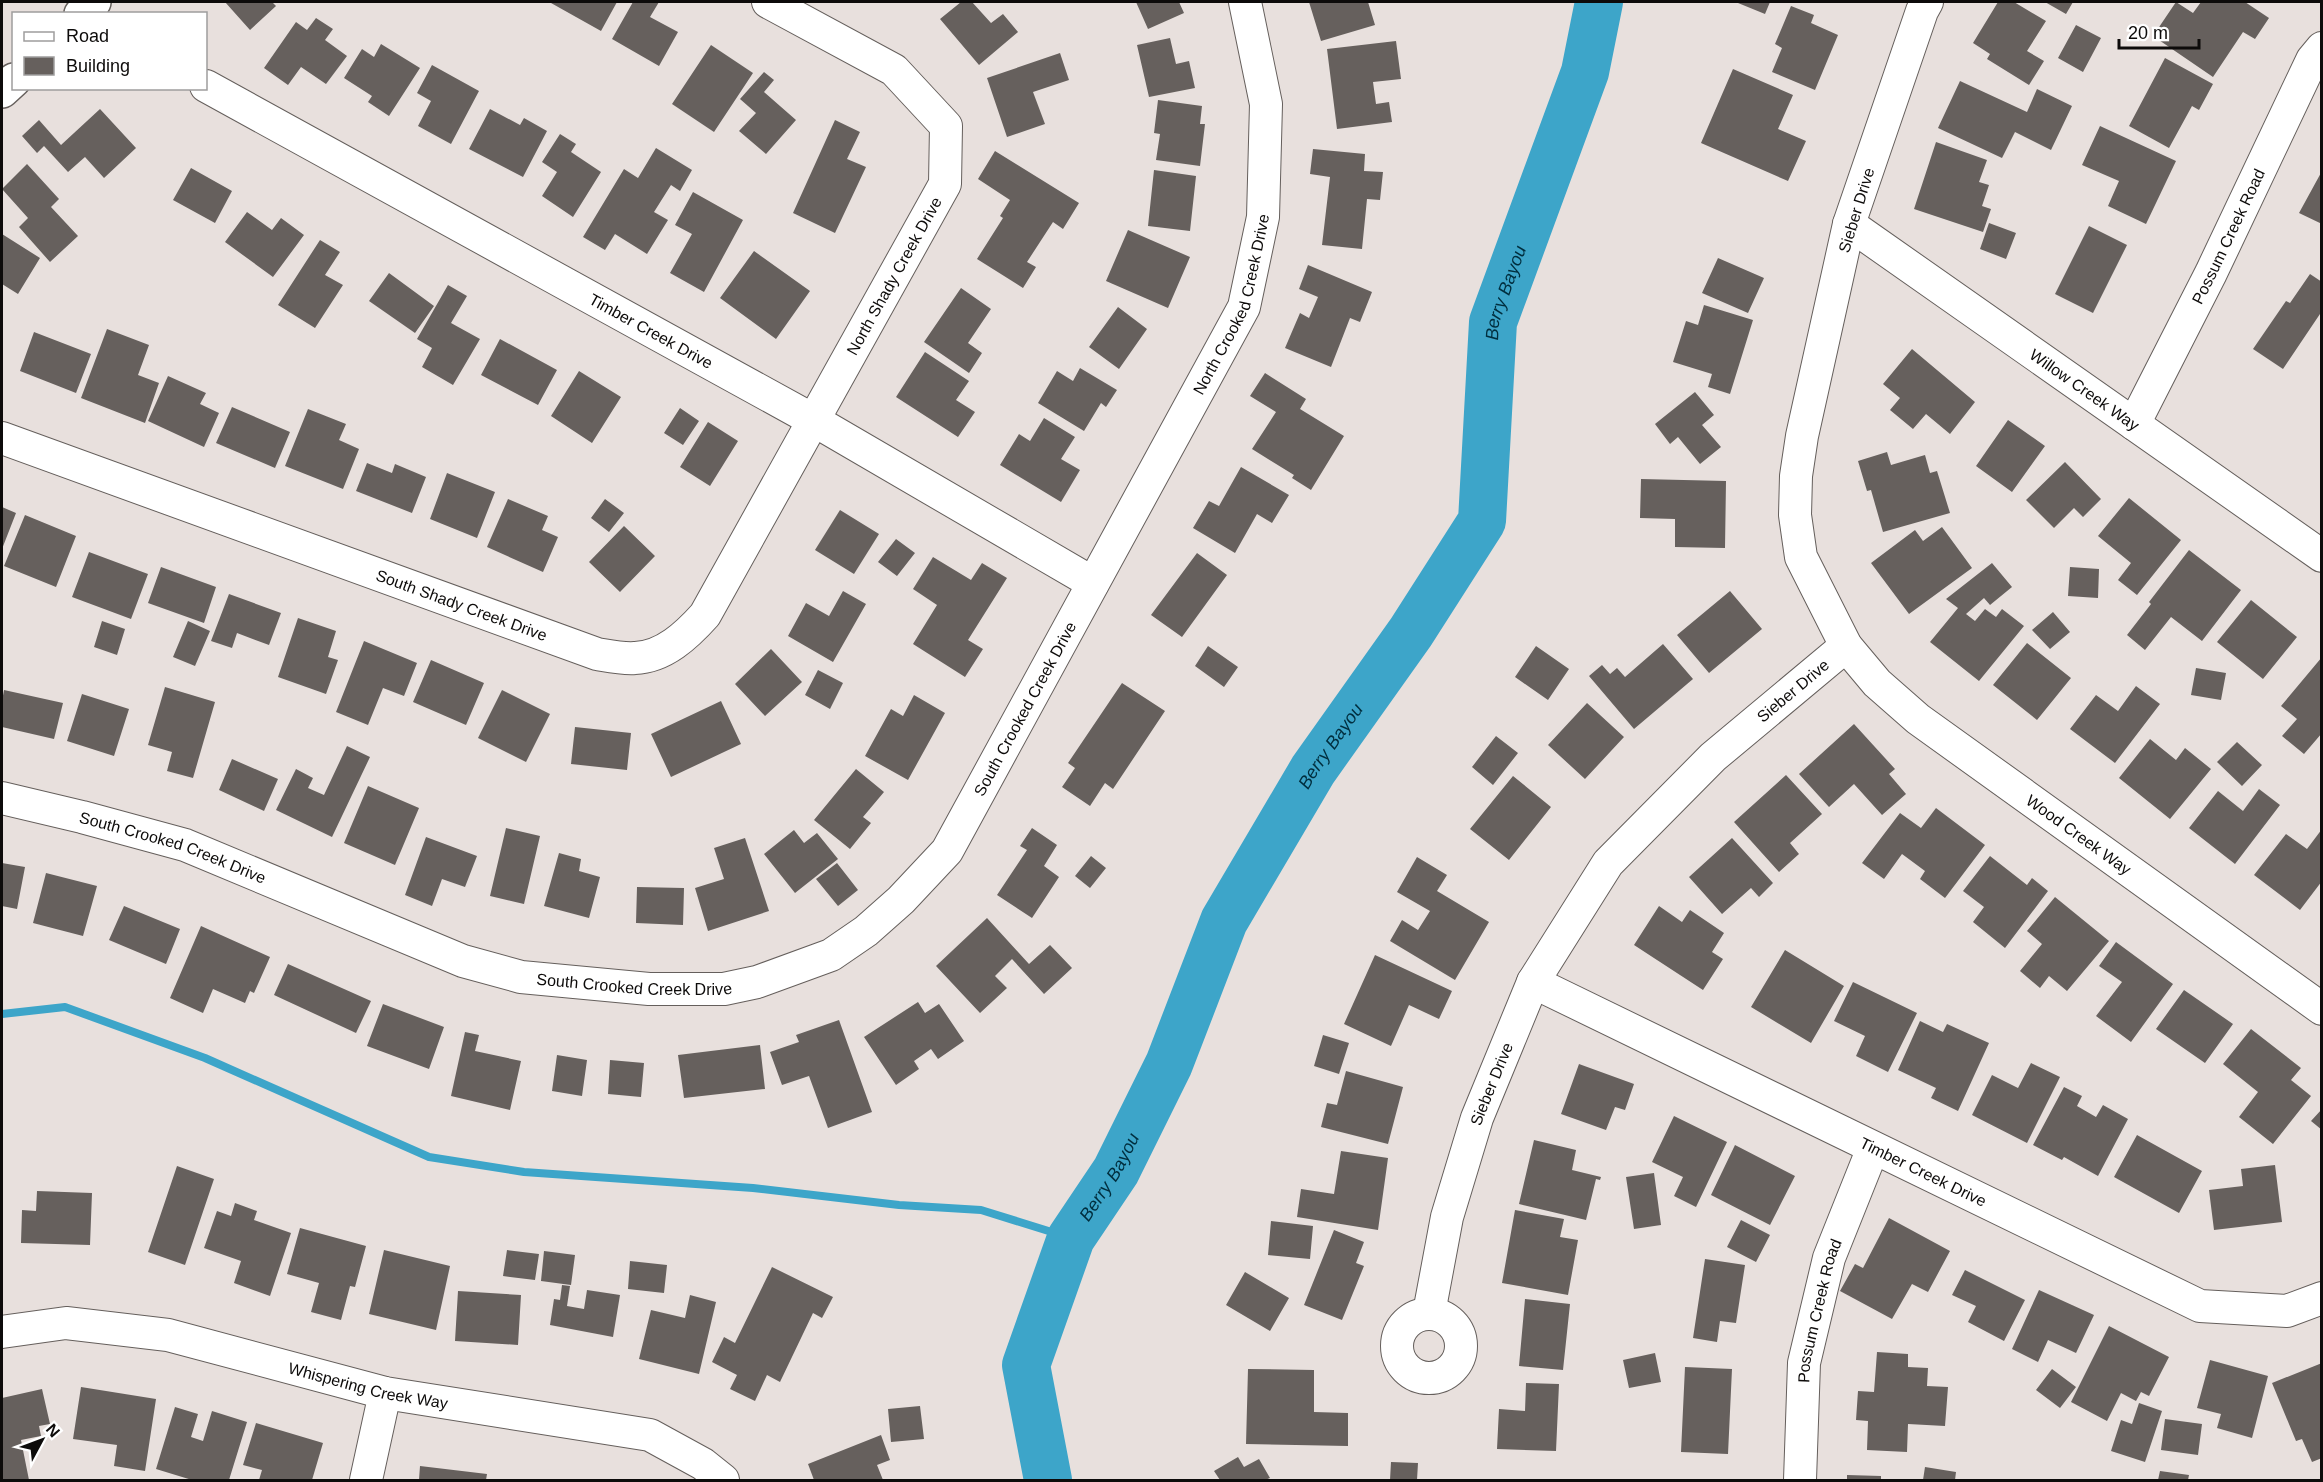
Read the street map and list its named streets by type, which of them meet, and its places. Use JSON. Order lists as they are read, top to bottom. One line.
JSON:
{"streets":{"street":["Sieber Drive","Possum Creek Road","North Shady Creek Drive","North Crooked Creek Drive","Timber Creek Drive","Willow Creek Way","South Shady Creek Drive","South Crooked Creek Drive","Wood Creek Way","Whispering Creek Way"]},"crossings":[["Sieber Drive","Timber Creek Drive"],["Sieber Drive","Willow Creek Way"],["Sieber Drive","Wood Creek Way"],["Possum Creek Road","Timber Creek Drive"],["Possum Creek Road","Willow Creek Way"],["North Shady Creek Drive","Timber Creek Drive"],["North Shady Creek Drive","South Shady Creek Drive"],["North Crooked Creek Drive","Timber Creek Drive"],["North Crooked Creek Drive","South Crooked Creek Drive"],["Timber Creek Drive","South Shady Creek Drive"],["Timber Creek Drive","South Crooked Creek Drive"]],"water":["Berry Bayou"],"legend":["Road","Building"],"scale_bar":"20 m","north":"top right"}
